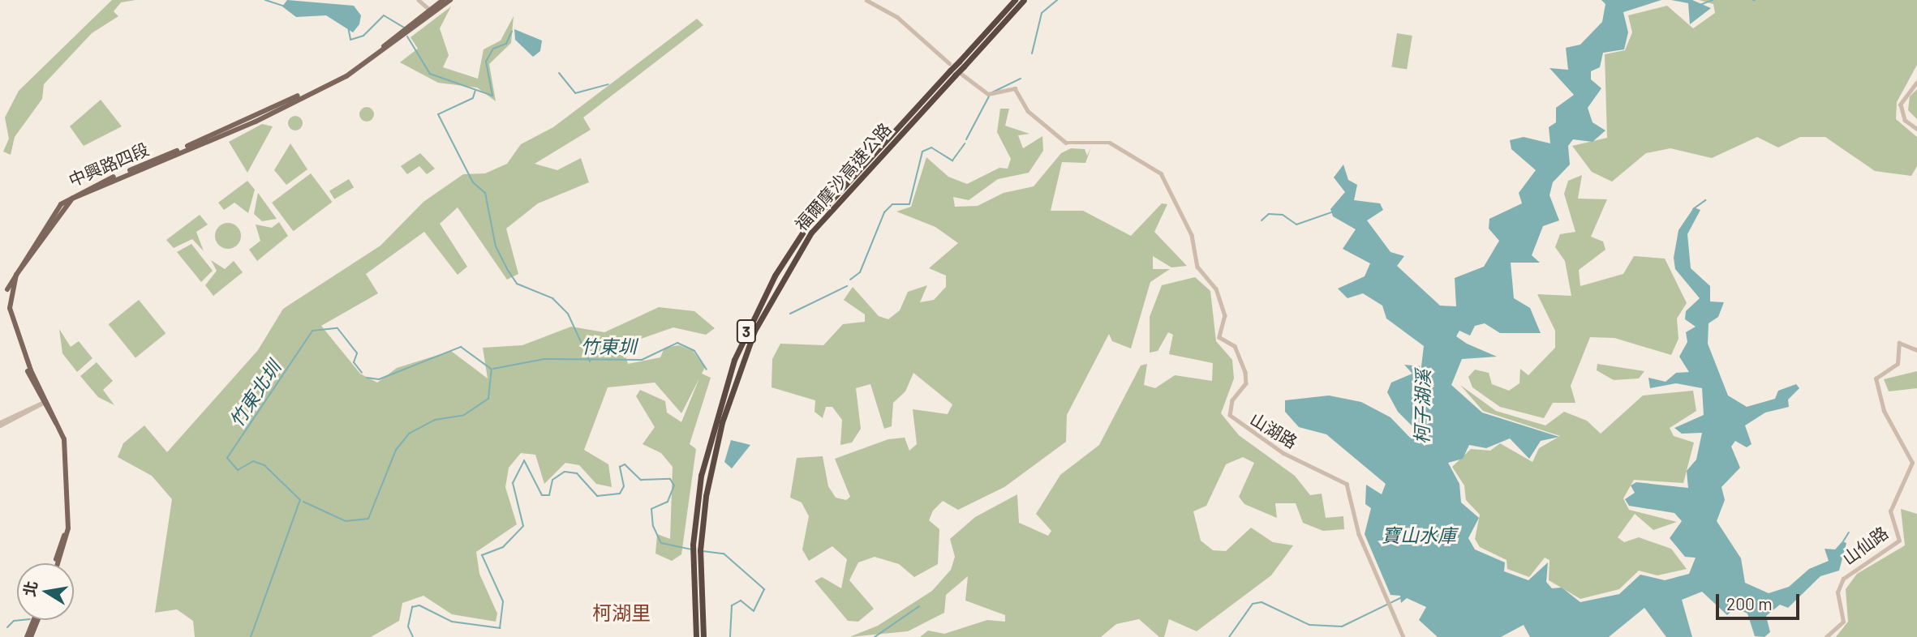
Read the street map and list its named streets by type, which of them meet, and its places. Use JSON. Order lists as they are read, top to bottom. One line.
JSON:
{"streets":{"highway":["福爾摩沙高速公路","3"],"main road":["中興路四段"],"street":["山湖路","山仙路"]},"crossings":[["福爾摩沙高速公路","山湖路"]],"districts":["柯湖里"],"water":["竹東圳","竹東北圳","柯子湖溪","寶山水庫"],"scale_bar":"200 m","north":"left"}
